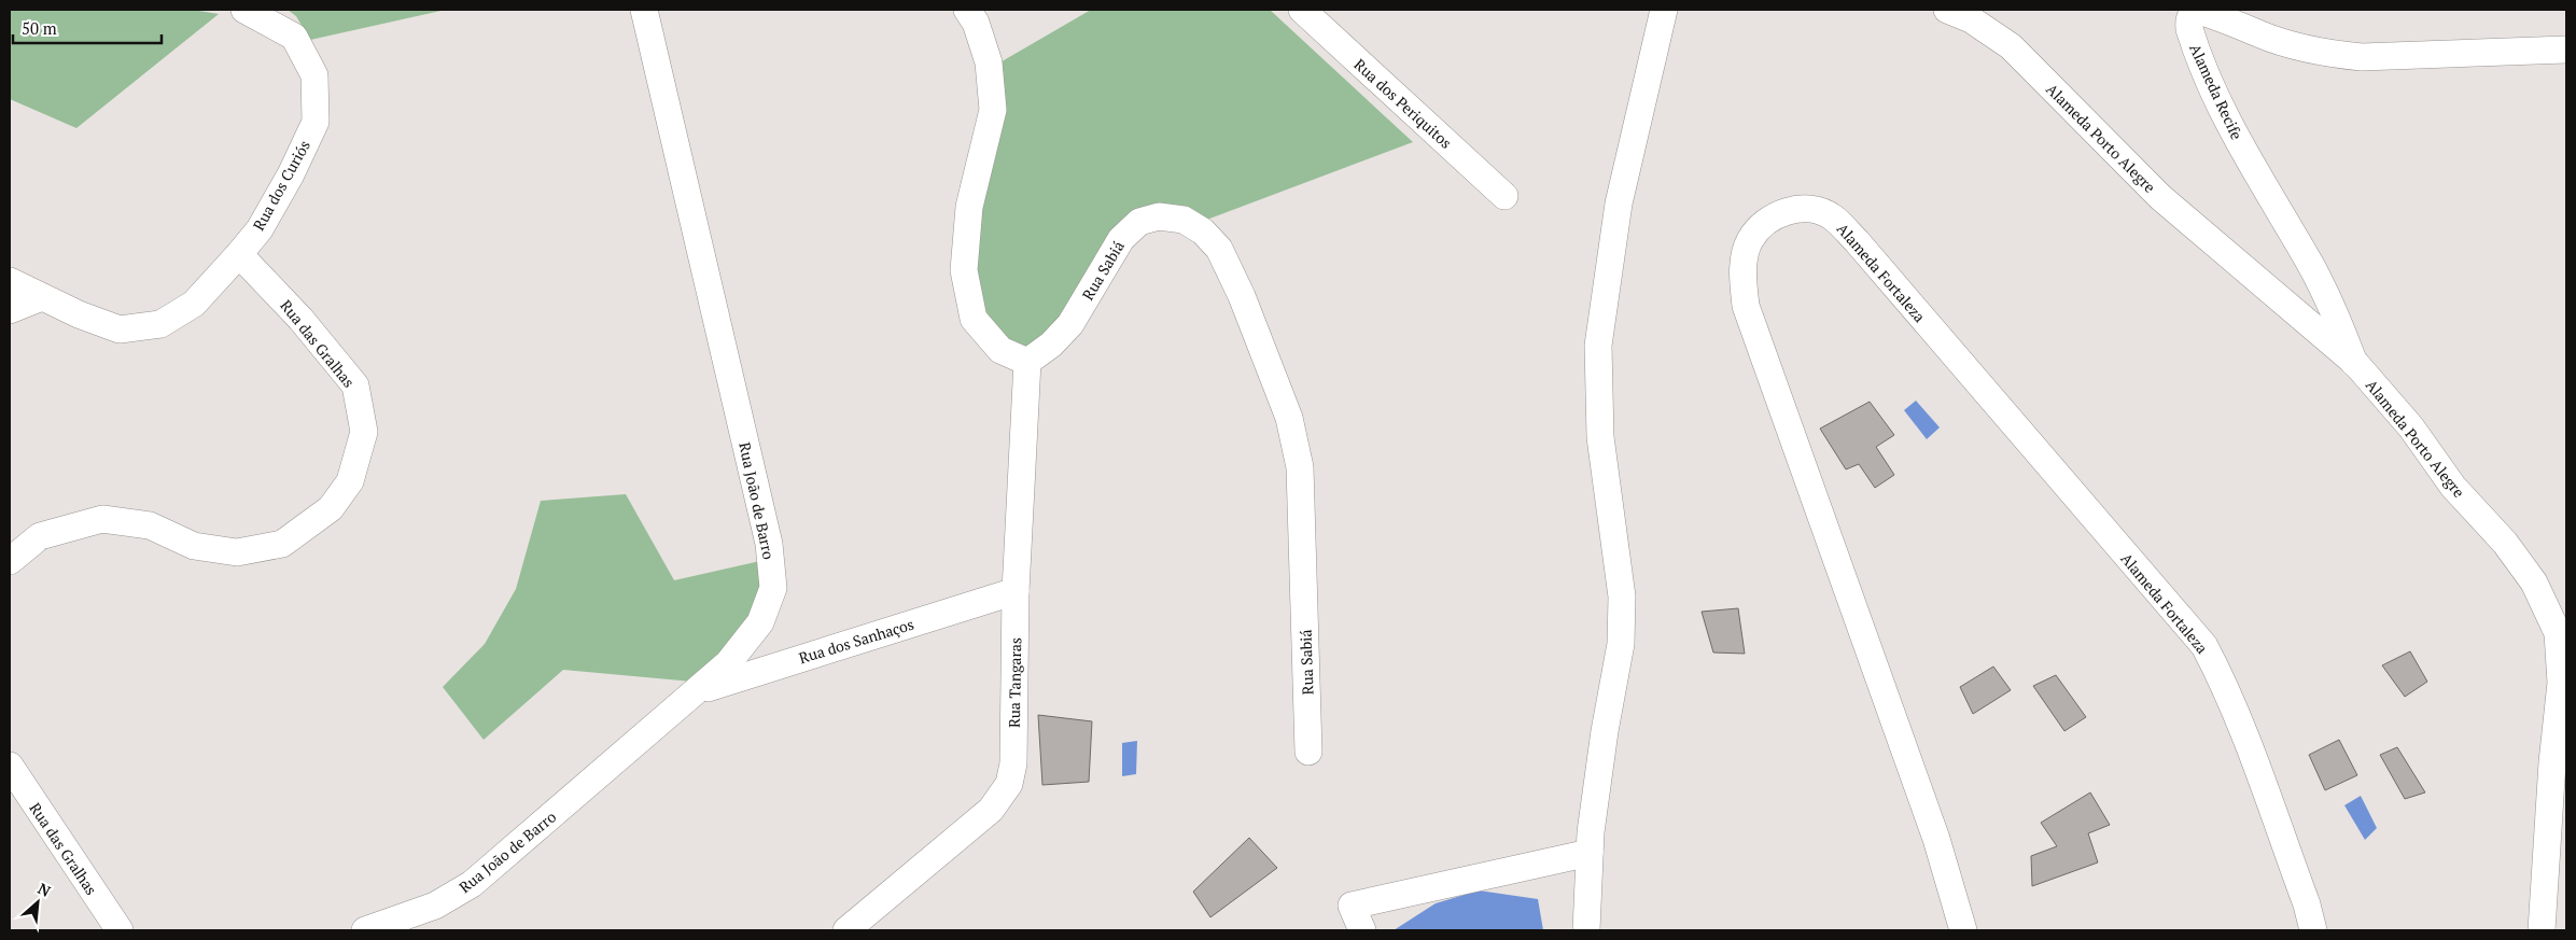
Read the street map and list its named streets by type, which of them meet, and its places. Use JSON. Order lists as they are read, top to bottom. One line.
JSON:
{"streets":{"street":["Alameda Recife","Rua dos Periquitos","Alameda Porto Alegre","Rua dos Curiós","Rua Sabiá","Alameda Fortaleza","Rua das Gralhas","Rua João de Barro","Rua dos Sanhaços","Rua Tangaras"]},"crossings":[["Alameda Recife","Alameda Porto Alegre"],["Rua dos Curiós","Rua das Gralhas"],["Rua Sabiá","Rua Tangaras"],["Rua João de Barro","Rua dos Sanhaços"],["Rua dos Sanhaços","Rua Tangaras"]],"scale_bar":"50 m","north":"top right"}
